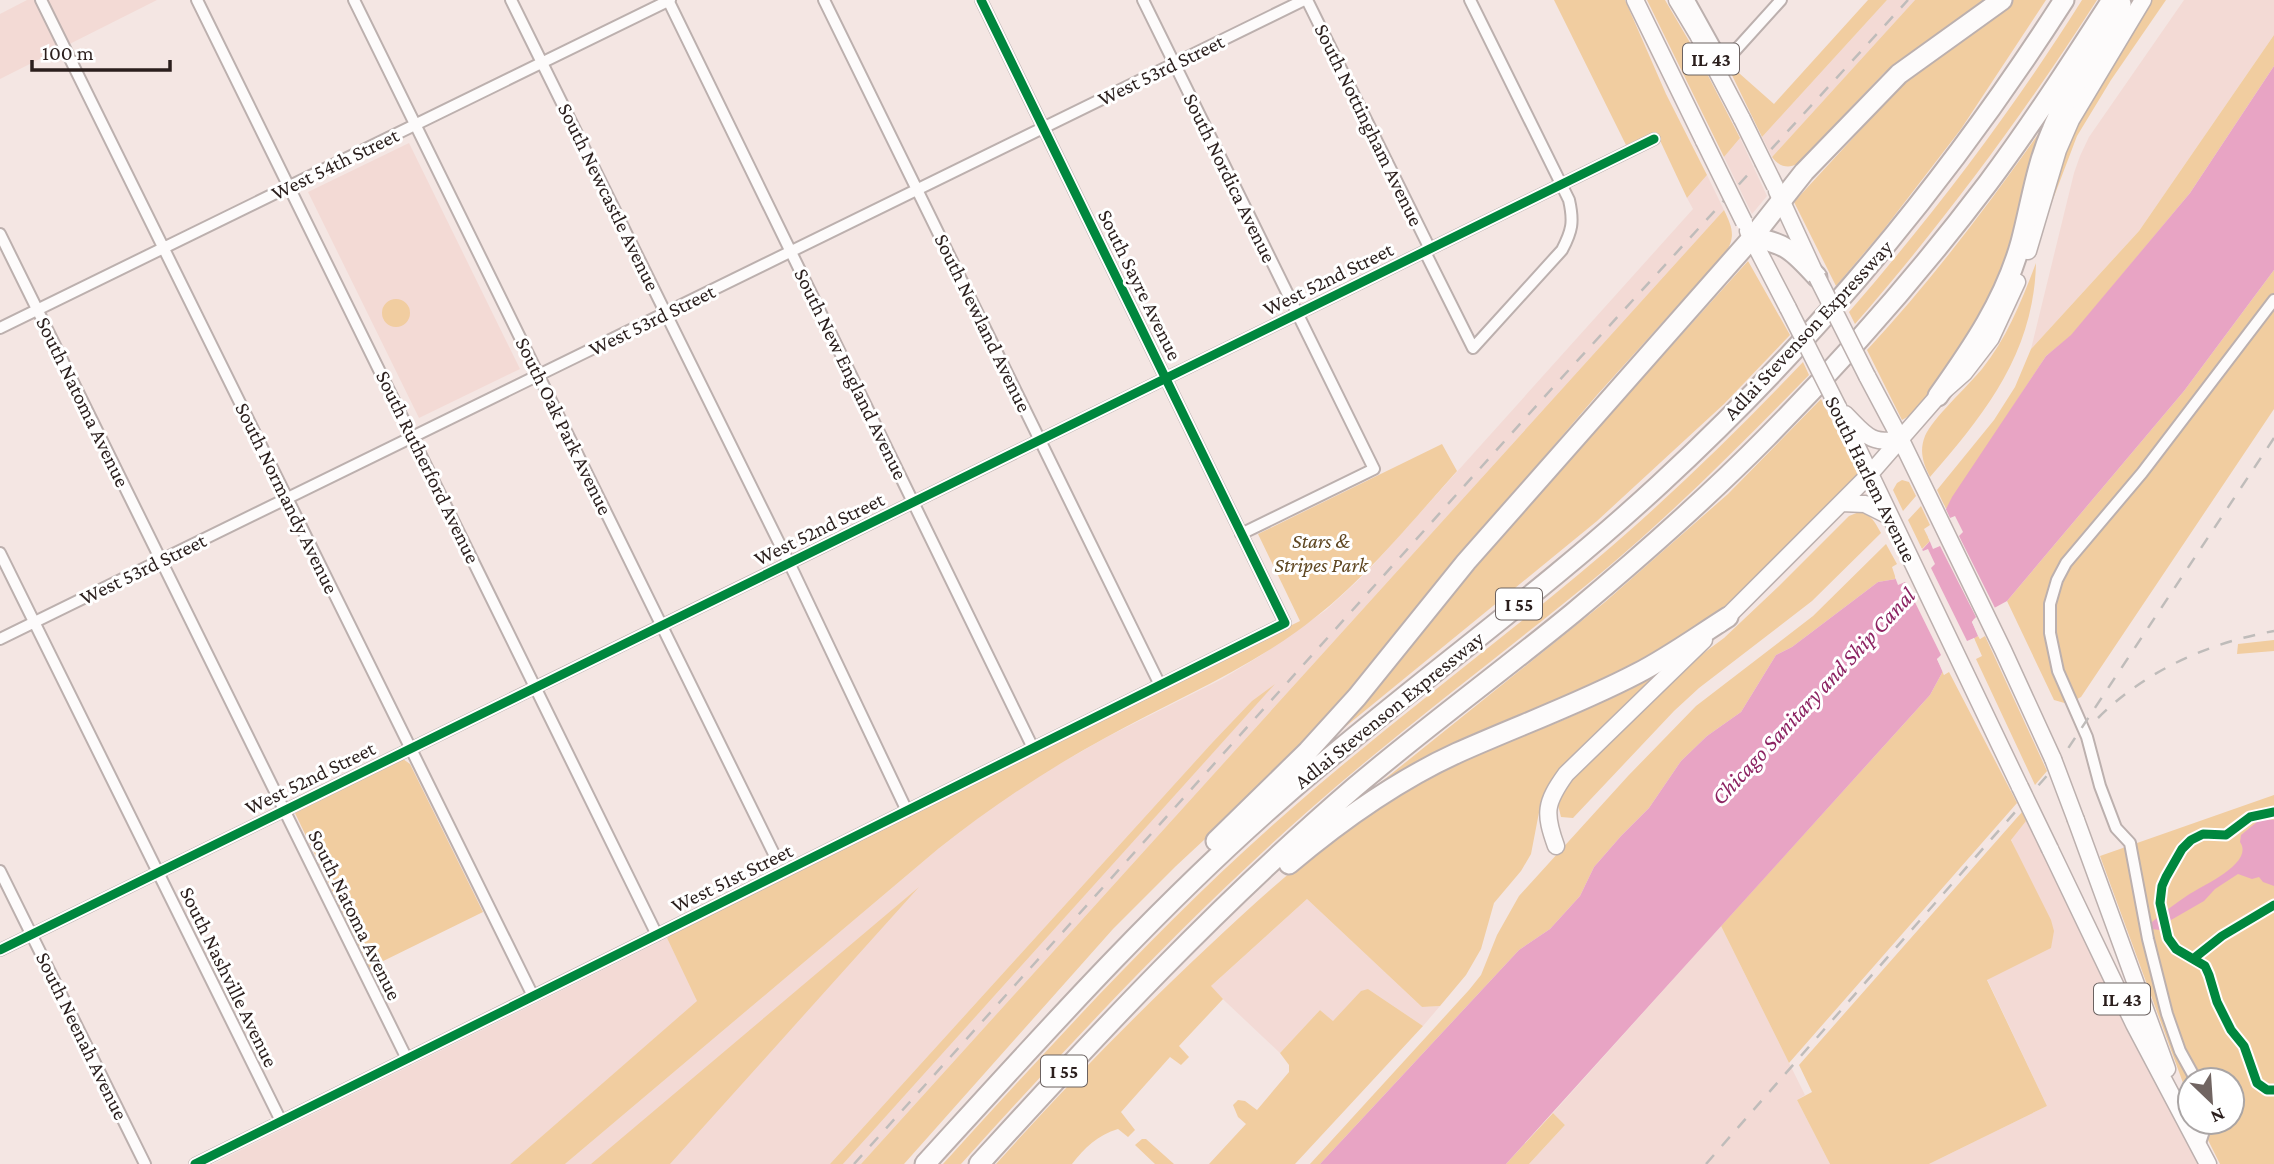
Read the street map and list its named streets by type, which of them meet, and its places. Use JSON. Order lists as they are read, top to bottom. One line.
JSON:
{"streets":{"highway":["Adlai Stevenson Expressway","I 55"],"main road":["IL 43","South Harlem Avenue"],"street":["West 53rd Street","South Nottingham Avenue","West 54th Street","South Nordica Avenue","South Newcastle Avenue","West 52nd Street","South Sayre Avenue","South Newland Avenue","South New England Avenue","South Natoma Avenue","South Oak Park Avenue","South Rutherford Avenue","South Normandy Avenue","West 51st Street","South Nashville Avenue","South Neenah Avenue"]},"crossings":[["West 53rd Street","South Nottingham Avenue"],["West 53rd Street","South Nordica Avenue"],["West 53rd Street","South Newcastle Avenue"],["West 53rd Street","South Sayre Avenue"],["West 53rd Street","South Newland Avenue"],["West 53rd Street","South New England Avenue"],["West 53rd Street","South Natoma Avenue"],["West 53rd Street","South Oak Park Avenue"],["West 53rd Street","South Rutherford Avenue"],["West 53rd Street","South Normandy Avenue"],["West 53rd Street","South Nashville Avenue"],["South Nottingham Avenue","West 52nd Street"],["West 54th Street","South Newcastle Avenue"],["West 54th Street","South New England Avenue"],["West 54th Street","South Natoma Avenue"],["West 54th Street","South Oak Park Avenue"],["West 54th Street","South Rutherford Avenue"],["West 54th Street","South Normandy Avenue"],["South Nordica Avenue","West 52nd Street"],["South Nordica Avenue","South Sayre Avenue"],["South Newcastle Avenue","West 52nd Street"],["South Newcastle Avenue","West 51st Street"],["West 52nd Street","South Sayre Avenue"],["West 52nd Street","South Newland Avenue"],["West 52nd Street","South New England Avenue"],["West 52nd Street","South Natoma Avenue"],["West 52nd Street","South Oak Park Avenue"],["West 52nd Street","South Rutherford Avenue"],["West 52nd Street","South Normandy Avenue"],["West 52nd Street","South Nashville Avenue"],["West 52nd Street","South Neenah Avenue"],["South Sayre Avenue","West 51st Street"],["South Newland Avenue","West 51st Street"],["South New England Avenue","West 51st Street"],["South Natoma Avenue","West 51st Street"],["South Rutherford Avenue","West 51st Street"],["South Normandy Avenue","West 51st Street"],["West 51st Street","South Nashville Avenue"]],"water":["Chicago Sanitary and Ship Canal"],"parks":["Stars & Stripes Park"],"scale_bar":"100 m","north":"bottom right"}
